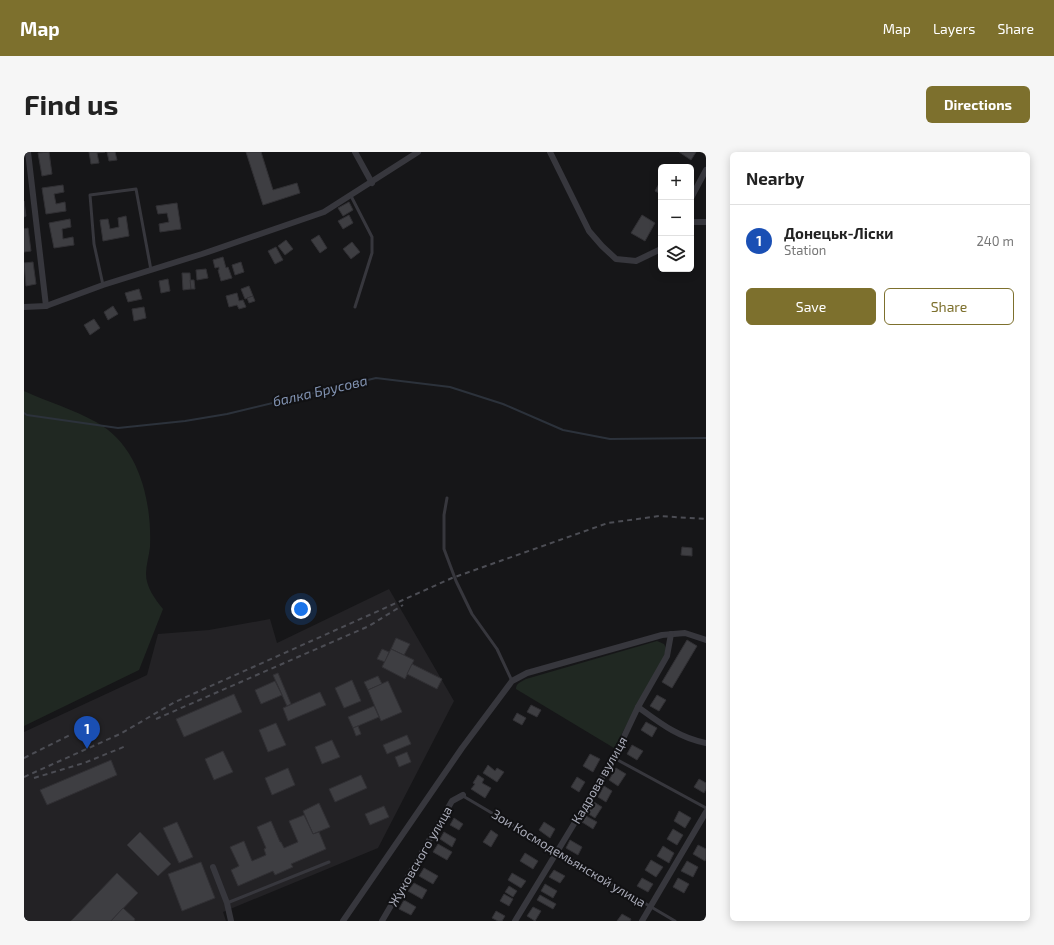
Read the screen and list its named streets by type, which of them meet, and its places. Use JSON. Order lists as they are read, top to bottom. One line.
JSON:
{"streets":{"street":["Кадрова вулиця","Жуковского улица"],"lane":["Зои Космодемьянской улица"]},"crossings":[["Кадрова вулиця","Зои Космодемьянской улица"],["Жуковского улица","Зои Космодемьянской улица"]],"water":["балка Брусова"],"page":{"header":"Map","nav":["Map","Layers","Share"],"buttons":["Directions",["Save","Share"]],"title":"Find us","heading":"Nearby","map_buttons":["+","−"],"list":[{"mark":"1","name":"Донецьк-Ліски","note":"Station","value":"240 m"}],"pins":"1"}}
